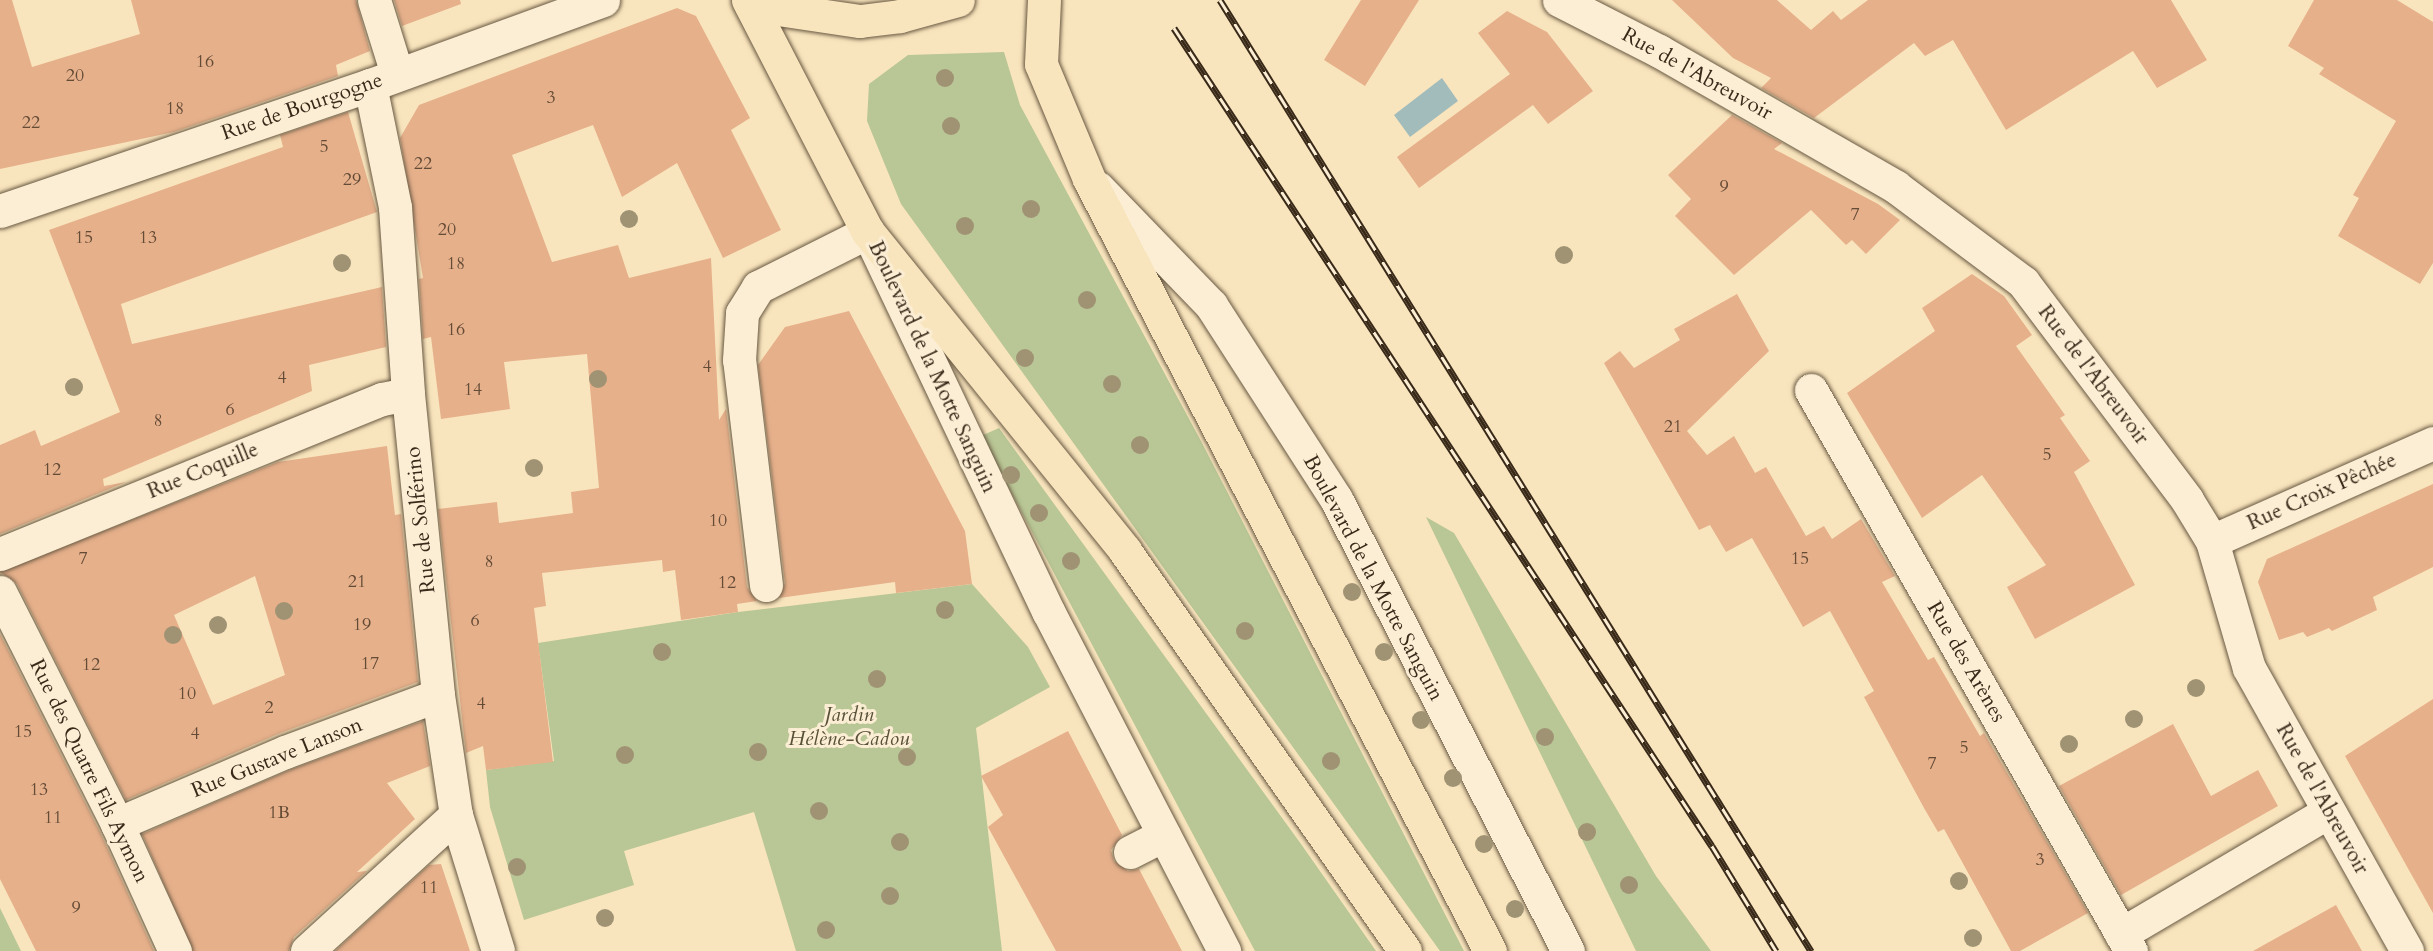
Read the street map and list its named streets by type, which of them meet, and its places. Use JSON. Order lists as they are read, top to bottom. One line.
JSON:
{"streets":{"main road":["Boulevard de la Motte Sanguin"],"street":["Rue de l'Abreuvoir","Rue de Bourgogne","Rue Coquille","Rue Croix Pêchée","Rue de Solférino","Rue des Arènes","Rue Gustave Lanson","Rue des Quatre Fils Aymon"]},"crossings":[["Rue de l'Abreuvoir","Rue Croix Pêchée"],["Rue de l'Abreuvoir","Rue des Arènes"],["Rue de Bourgogne","Rue de Solférino"],["Rue Coquille","Rue de Solférino"],["Rue de Solférino","Rue Gustave Lanson"],["Rue Gustave Lanson","Rue des Quatre Fils Aymon"]],"parks":["Jardin Hélène-Cadou"],"house_numbers":["16","20","3","18","22","5","22","29","9","7","20","15","13","18","16","4","4","14","6","8","21","5","12","10","7","15","8","21","12","6","19","17","12","10","4","2","15","4","5","7","13","1B","11","3","11","9"]}
